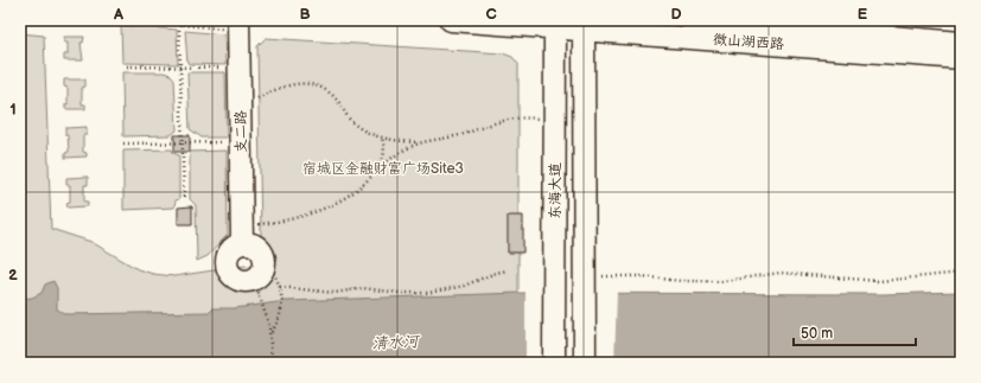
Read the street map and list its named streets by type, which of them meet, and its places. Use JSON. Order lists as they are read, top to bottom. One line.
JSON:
{"streets":{"street":["微山湖西路","支二路","东海大道"]},"crossings":[["微山湖西路","东海大道"]],"water":["清水河"],"parks":["宿城区金融财富广场Site3"],"scale_bar":"50 m","grid":{"columns":["A","B","C","D","E"],"rows":["1","2"]}}
